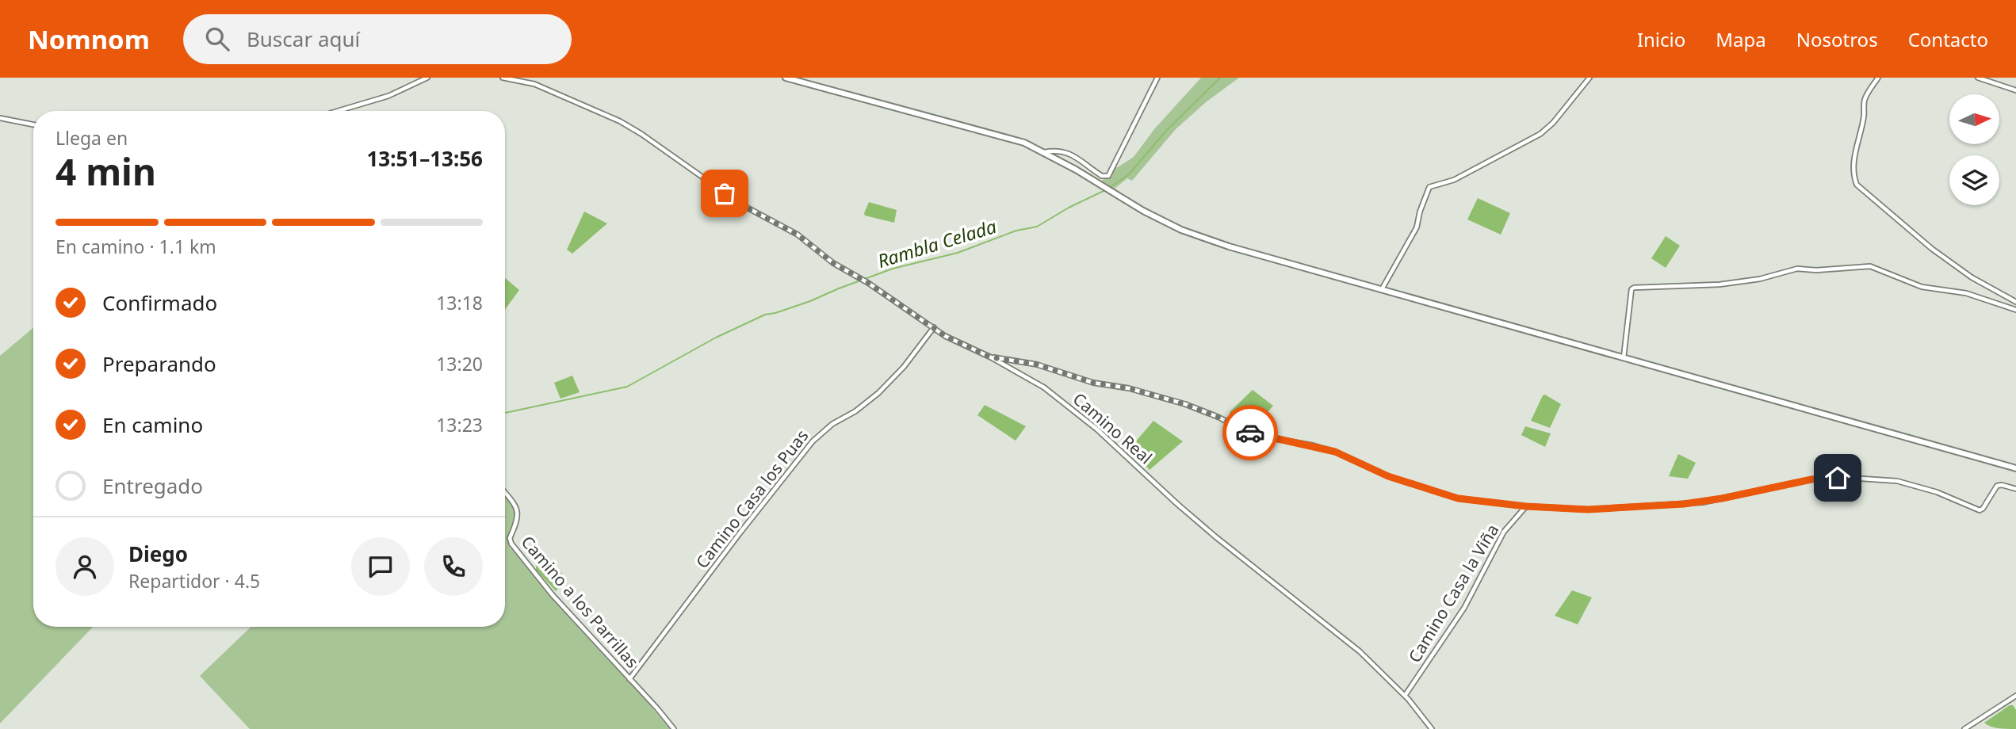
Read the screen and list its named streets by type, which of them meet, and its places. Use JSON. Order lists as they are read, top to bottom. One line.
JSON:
{"streets":{"street":["Camino Real","Camino Casa los Puas","Camino Casa la Viña","Camino a los Parrillas"]},"crossings":[["Camino Real","Camino Casa los Puas"],["Camino Real","Camino Casa la Viña"],["Camino Casa los Puas","Camino a los Parrillas"]],"water":["Rambla Celada"],"north":"right","page":{"header":"Nomnom","search":"Buscar aquí","nav":["Inicio","Mapa","Nosotros","Contacto"],"heading":["4 min","Llega en","13:51–13:56"],"panel":["Diego","Repartidor · 4.5"],"bar":"En camino · 1.1 km","list":[["Confirmado","13:18"],["Preparando","13:20"],["En camino","13:23"],"Entregado"]}}
